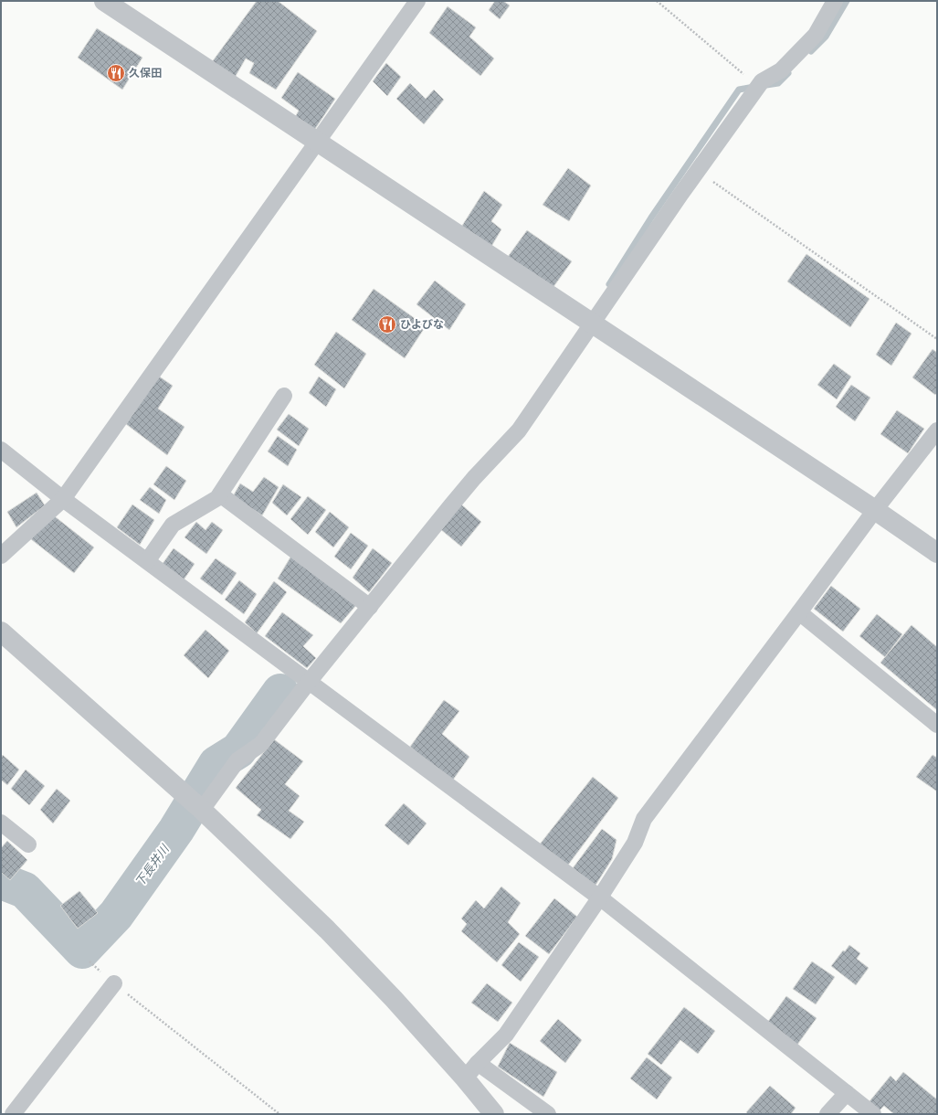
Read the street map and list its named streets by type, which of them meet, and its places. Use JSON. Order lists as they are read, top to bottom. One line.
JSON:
{"water":["下長井川"],"places":{"restaurant":["久保田","ひよびな"]}}
